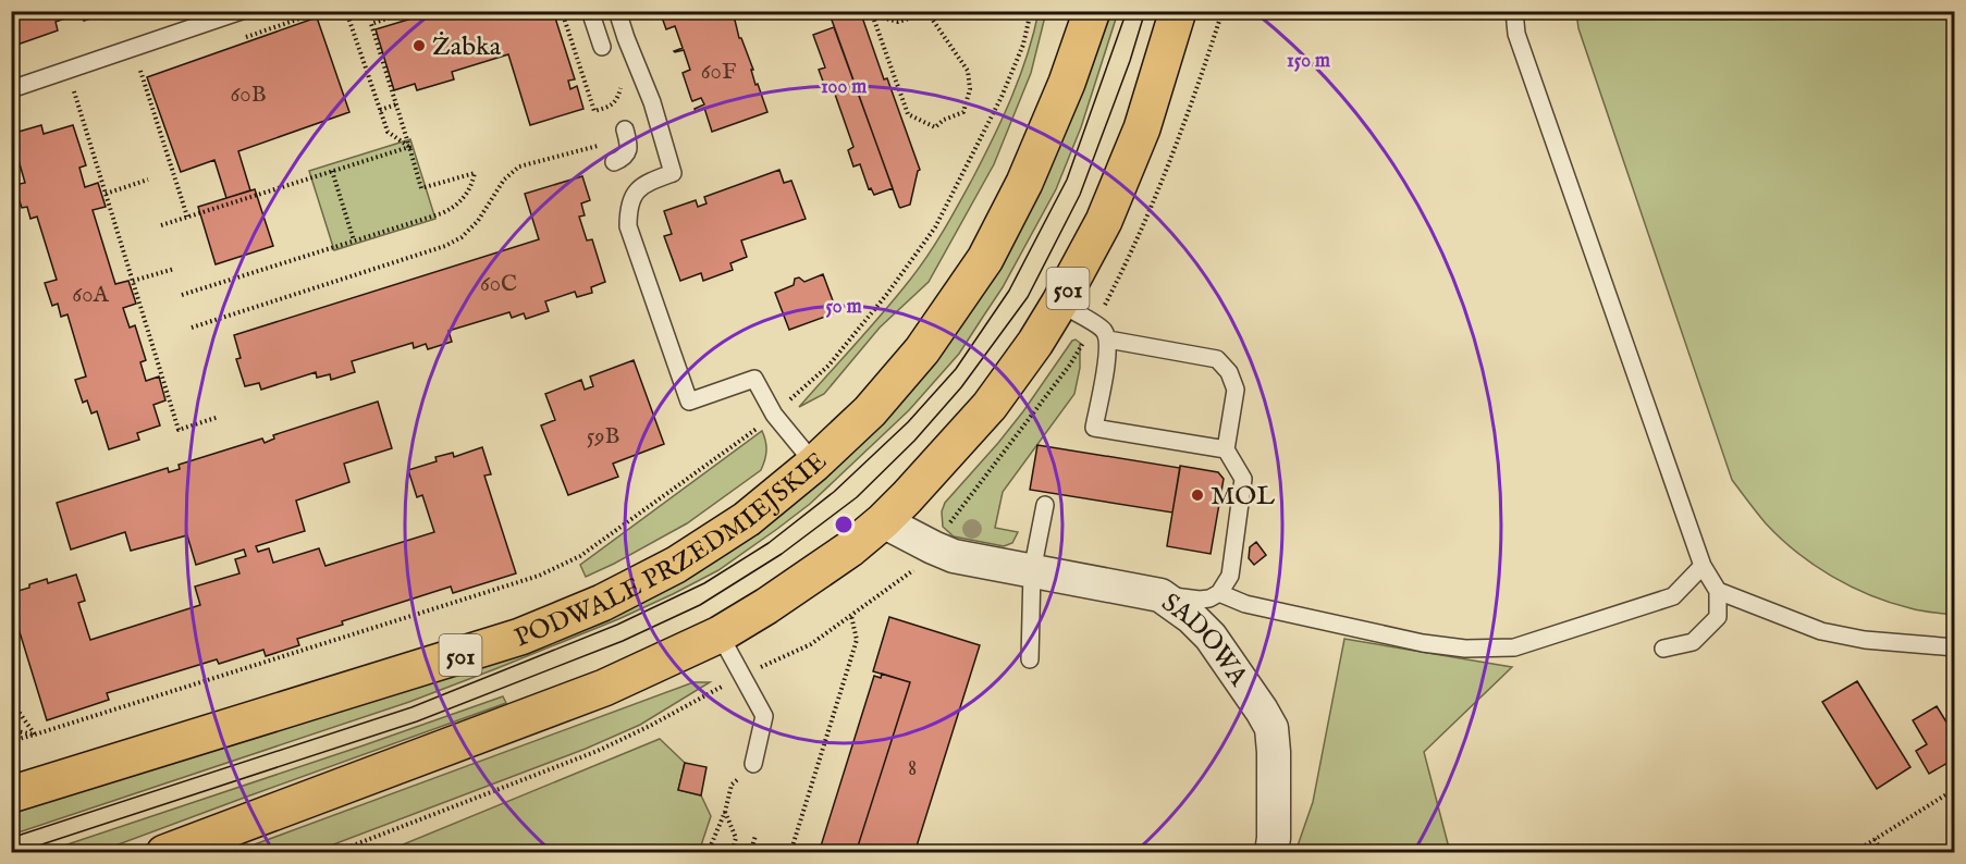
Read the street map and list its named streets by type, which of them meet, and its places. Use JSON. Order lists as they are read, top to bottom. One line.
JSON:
{"streets":{"main road":["501","PODWALE PRZEDMIEJSKIE"],"street":["SADOWA"]},"crossings":[["501","SADOWA"]],"places":["Żabka","MOL"],"house_numbers":["60F","60B","60C","60A","59B","8"],"rings":["150 m","100 m","50 m"]}
